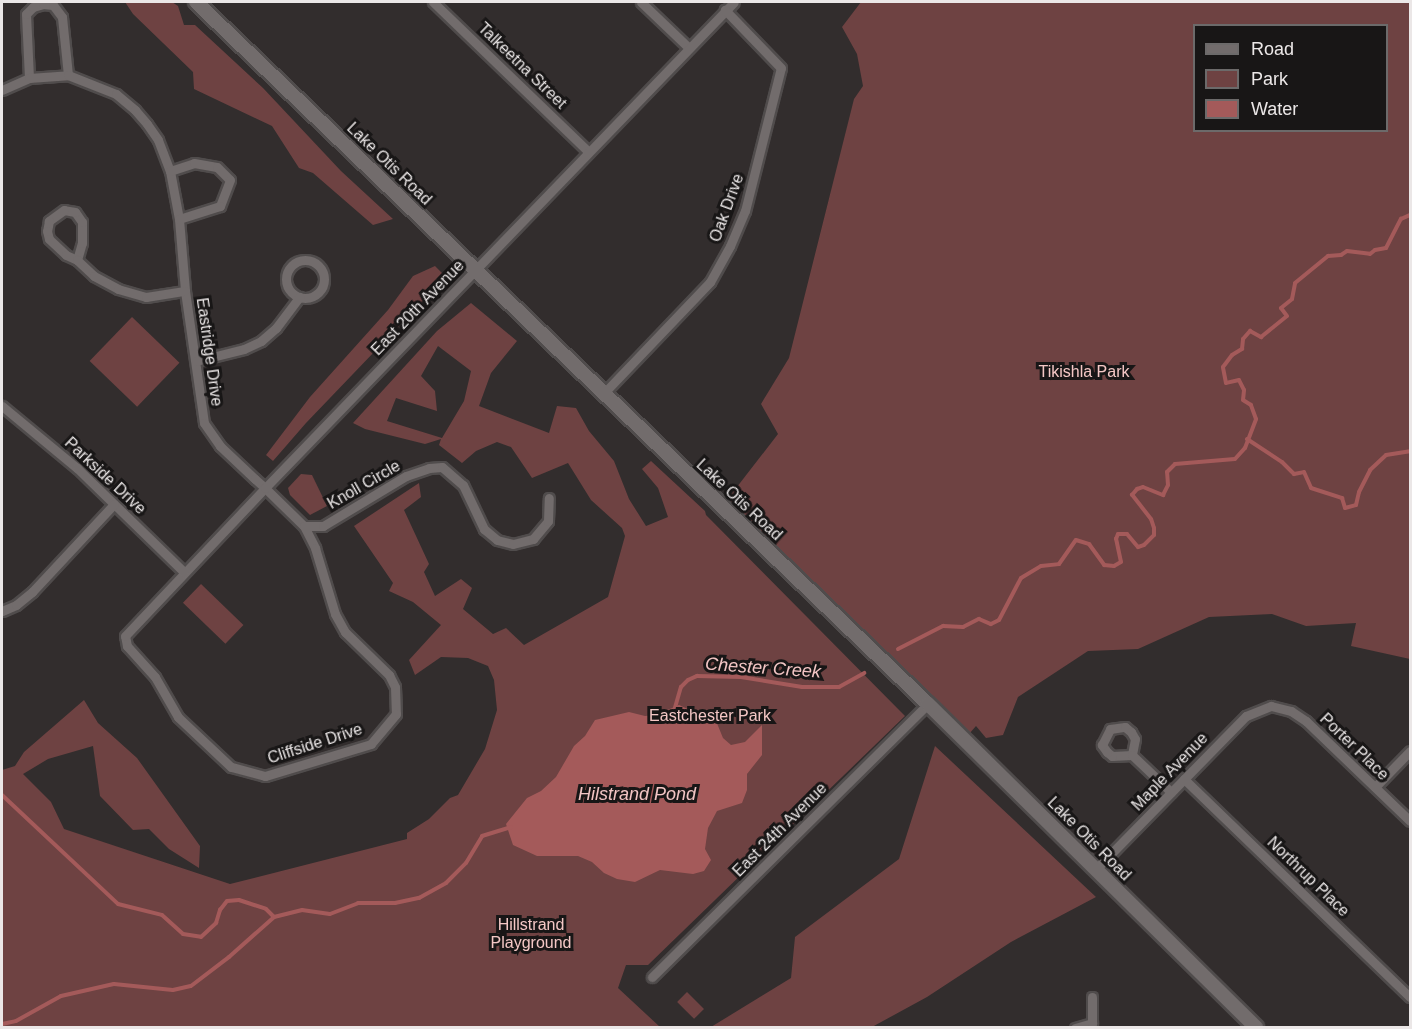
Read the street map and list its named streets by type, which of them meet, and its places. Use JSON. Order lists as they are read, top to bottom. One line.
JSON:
{"streets":{"main road":["Lake Otis Road"],"street":["Talkeetna Street","Oak Drive","East 20th Avenue","Eastridge Drive","Parkside Drive","Knoll Circle","Cliffside Drive","Porter Place","Maple Avenue","East 24th Avenue","Northrup Place"]},"crossings":[["Talkeetna Street","East 20th Avenue"],["Lake Otis Road","Oak Drive"],["Lake Otis Road","East 20th Avenue"],["Lake Otis Road","Maple Avenue"],["Lake Otis Road","East 24th Avenue"],["Oak Drive","East 20th Avenue"],["East 20th Avenue","Eastridge Drive"],["East 20th Avenue","Parkside Drive"],["East 20th Avenue","Cliffside Drive"],["Eastridge Drive","Knoll Circle"],["Eastridge Drive","Cliffside Drive"],["Porter Place","Maple Avenue"],["Maple Avenue","Northrup Place"]],"water":["Chester Creek","Hilstrand Pond"],"parks":["Tikishla Park","Eastchester Park","Hillstrand Playground"],"legend":["Road","Park","Water"]}
